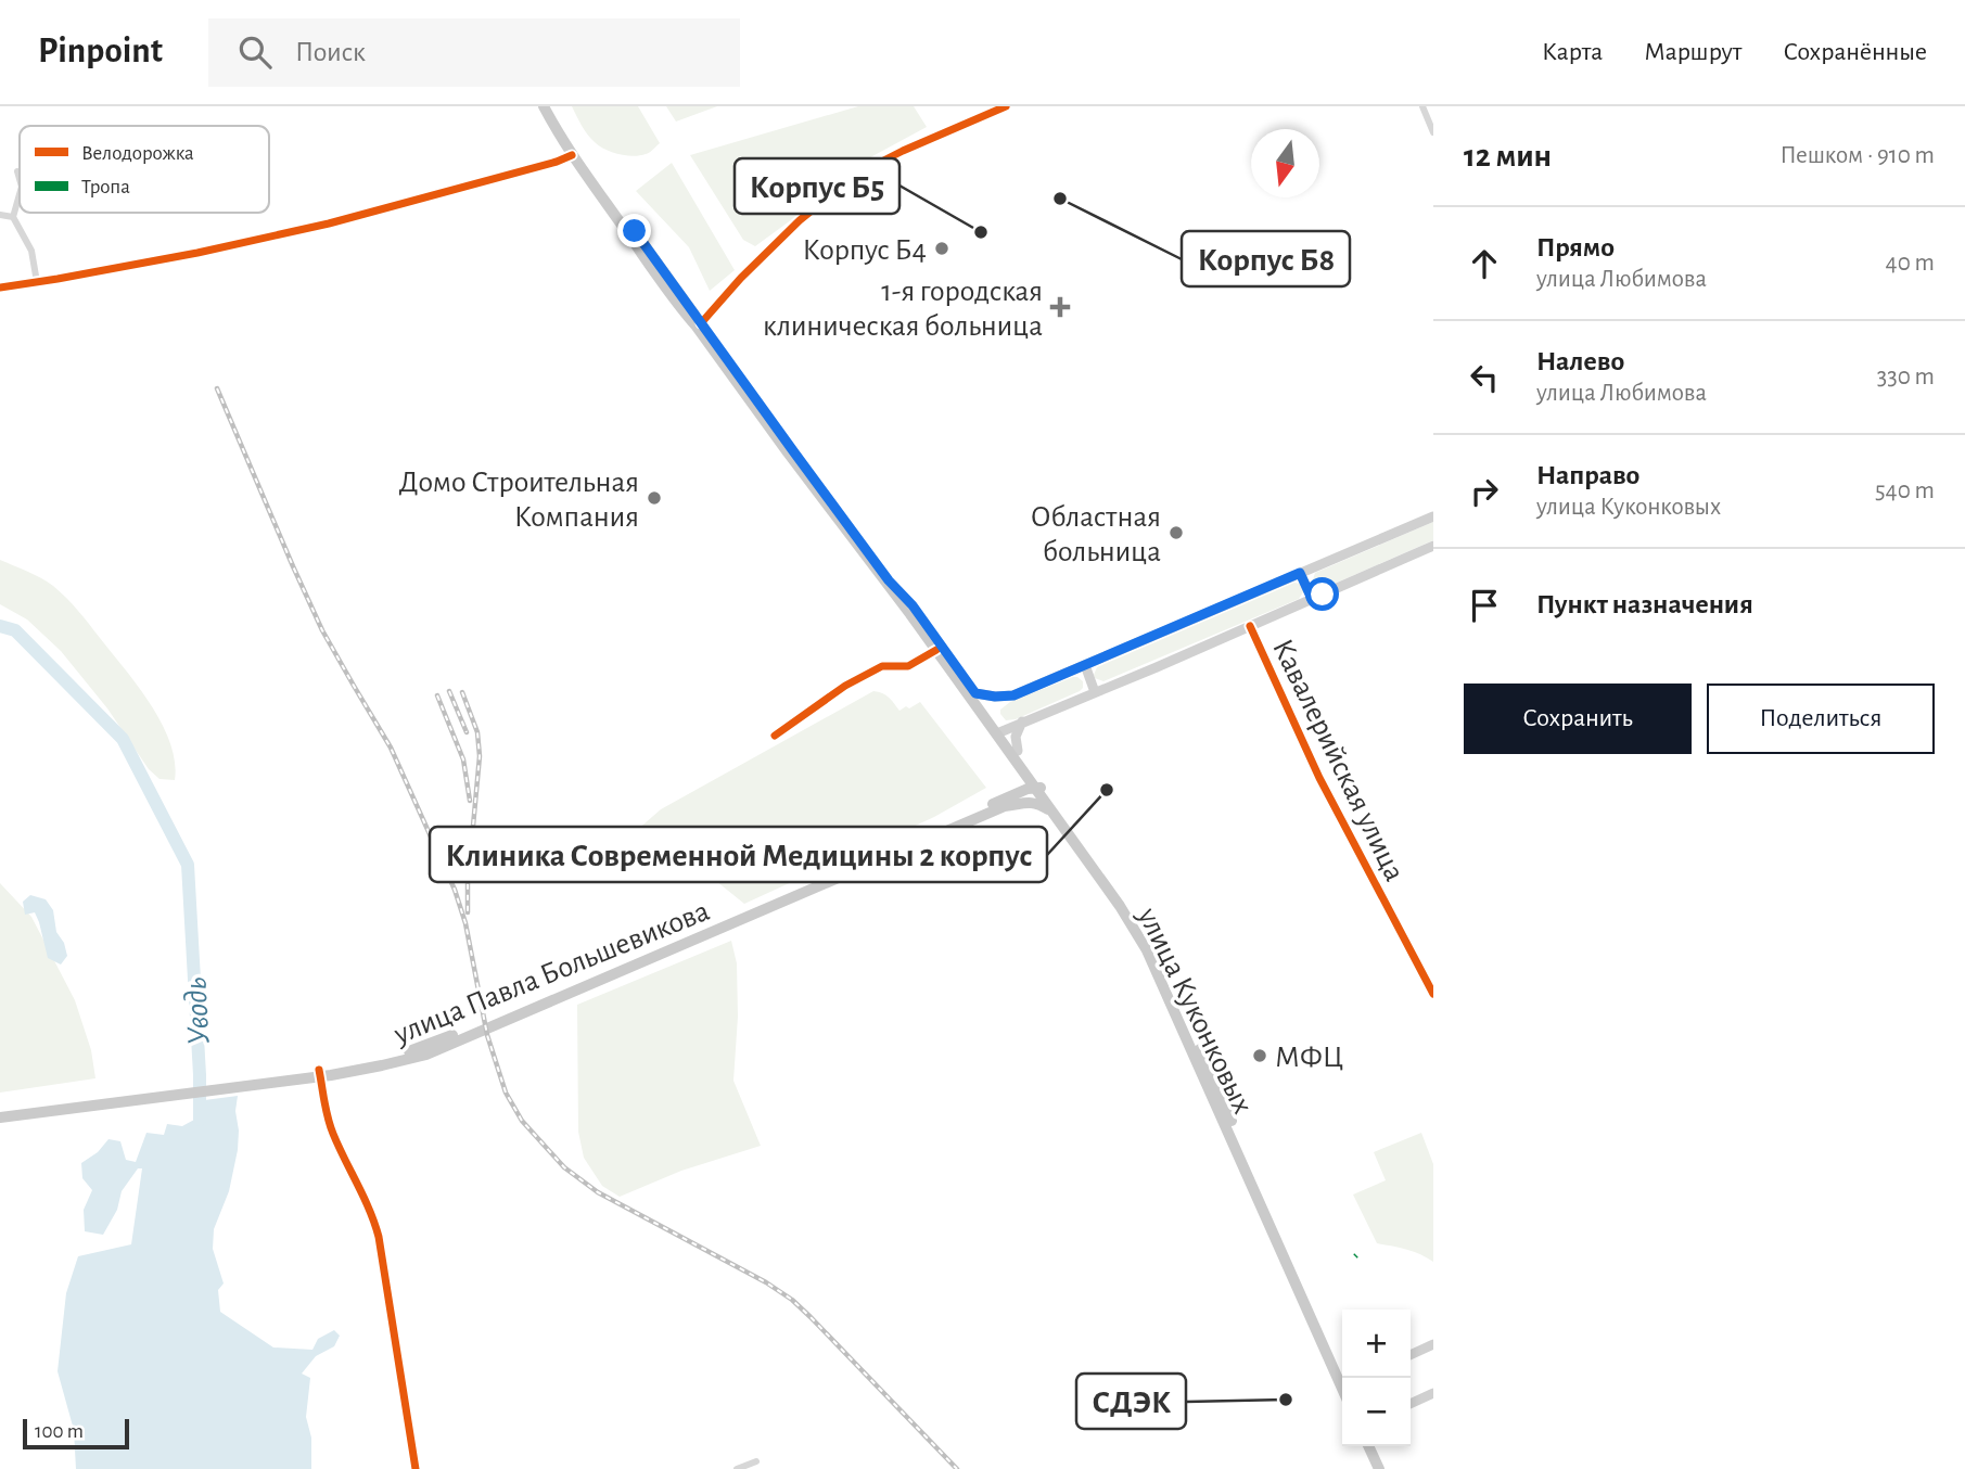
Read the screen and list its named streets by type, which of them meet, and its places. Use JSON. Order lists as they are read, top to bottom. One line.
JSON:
{"streets":{"main road":["улица Павла Большевикова","улица Куконковых"],"street":["Кавалерийская улица"]},"crossings":[["улица Павла Большевикова","улица Куконковых"]],"water":["Уводь"],"places":{"other":["Корпус Б8","Корпус Б5","Корпус Б4","Домо Строительная Компания","Областная больница","Клиника Современной Медицины 2 корпус","МФЦ","СДЭК"],"health":["1-я городская клиническая больница"]},"legend":["Велодорожка","Тропа"],"scale_bar":"100 m","north":"bottom","page":{"header":"Pinpoint","search":"Поиск","nav":["Карта","Маршрут","Сохранённые"],"heading":["12 мин","Пешком · 910 m"],"list":[["Прямо","улица Любимова","40 m"],["Налево","улица Любимова","330 m"],["Направо","улица Куконковых","540 m"],"Пункт назначения"],"buttons":["Сохранить","Поделиться"],"map_buttons":["+","−"],"scale":"100 m"}}
